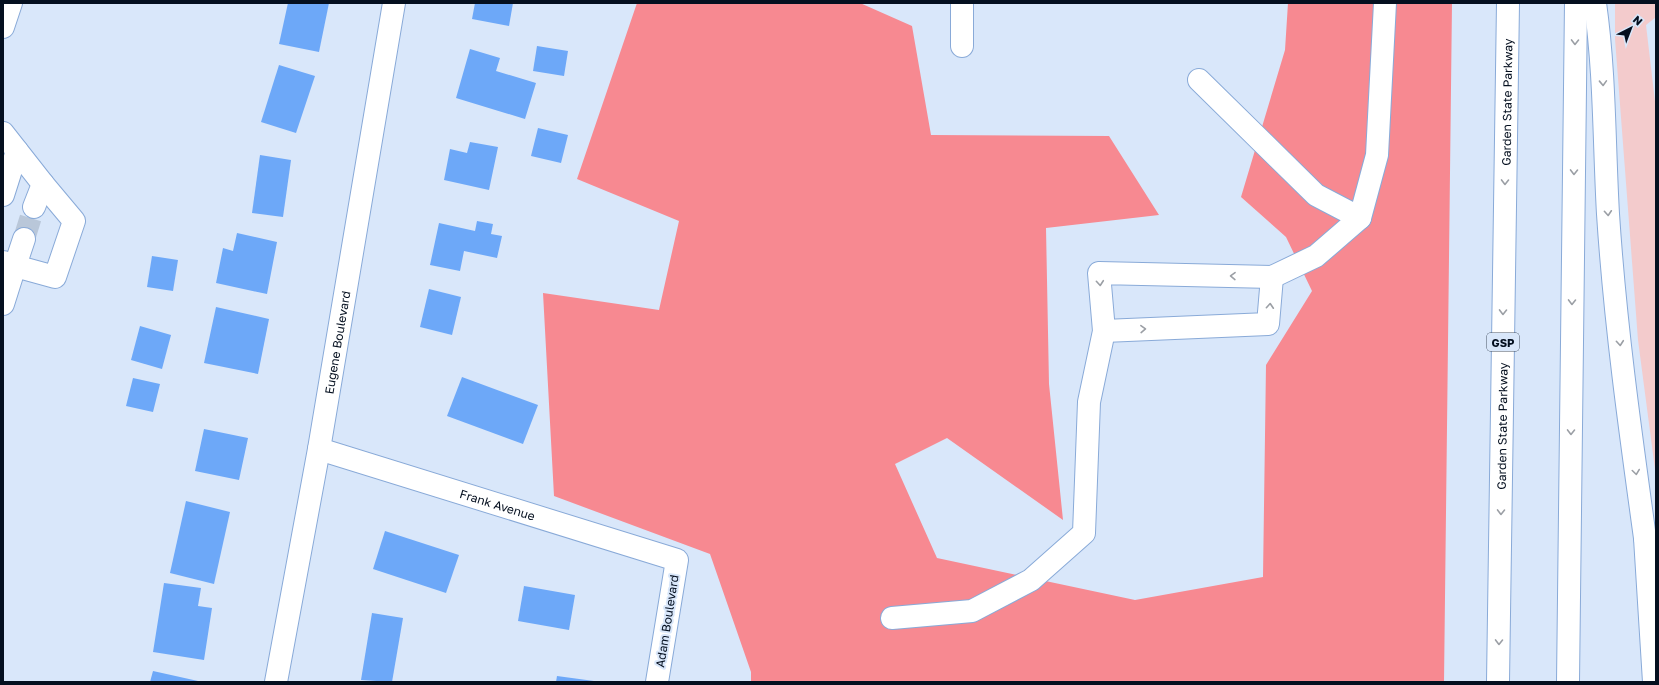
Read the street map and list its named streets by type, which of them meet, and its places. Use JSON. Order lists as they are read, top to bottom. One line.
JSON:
{"streets":{"main road":["Garden State Parkway","GSP","Eugene Boulevard","Frank Avenue","Adam Boulevard"]},"crossings":[["Eugene Boulevard","Frank Avenue"],["Frank Avenue","Adam Boulevard"]],"north":"top right"}
